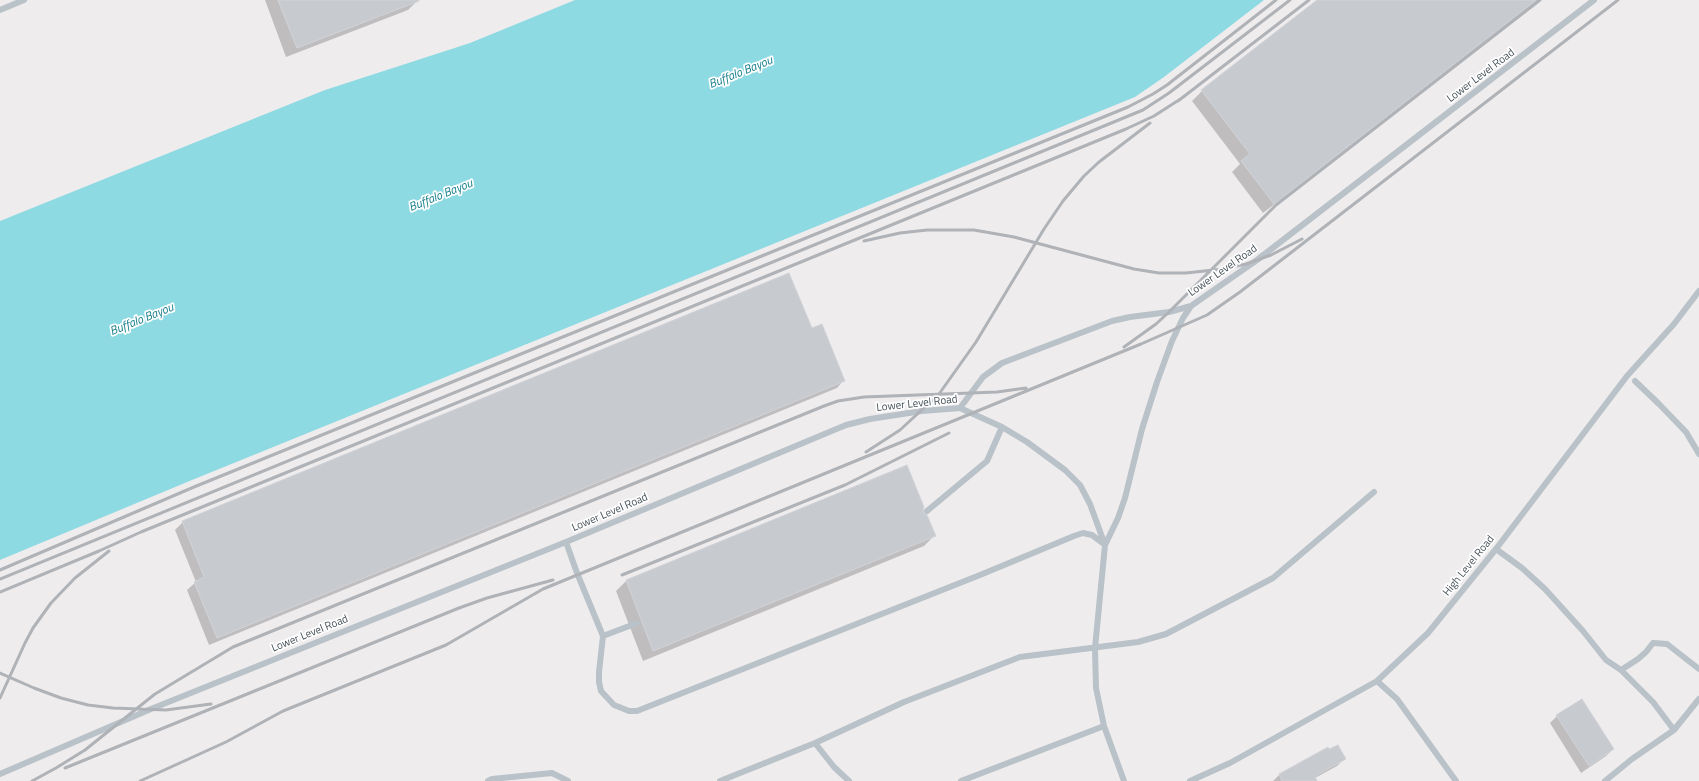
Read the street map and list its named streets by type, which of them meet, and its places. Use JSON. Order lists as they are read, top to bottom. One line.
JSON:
{"streets":{"lane":["Lower Level Road","High Level Road"]},"water":["Buffalo Bayou"]}
